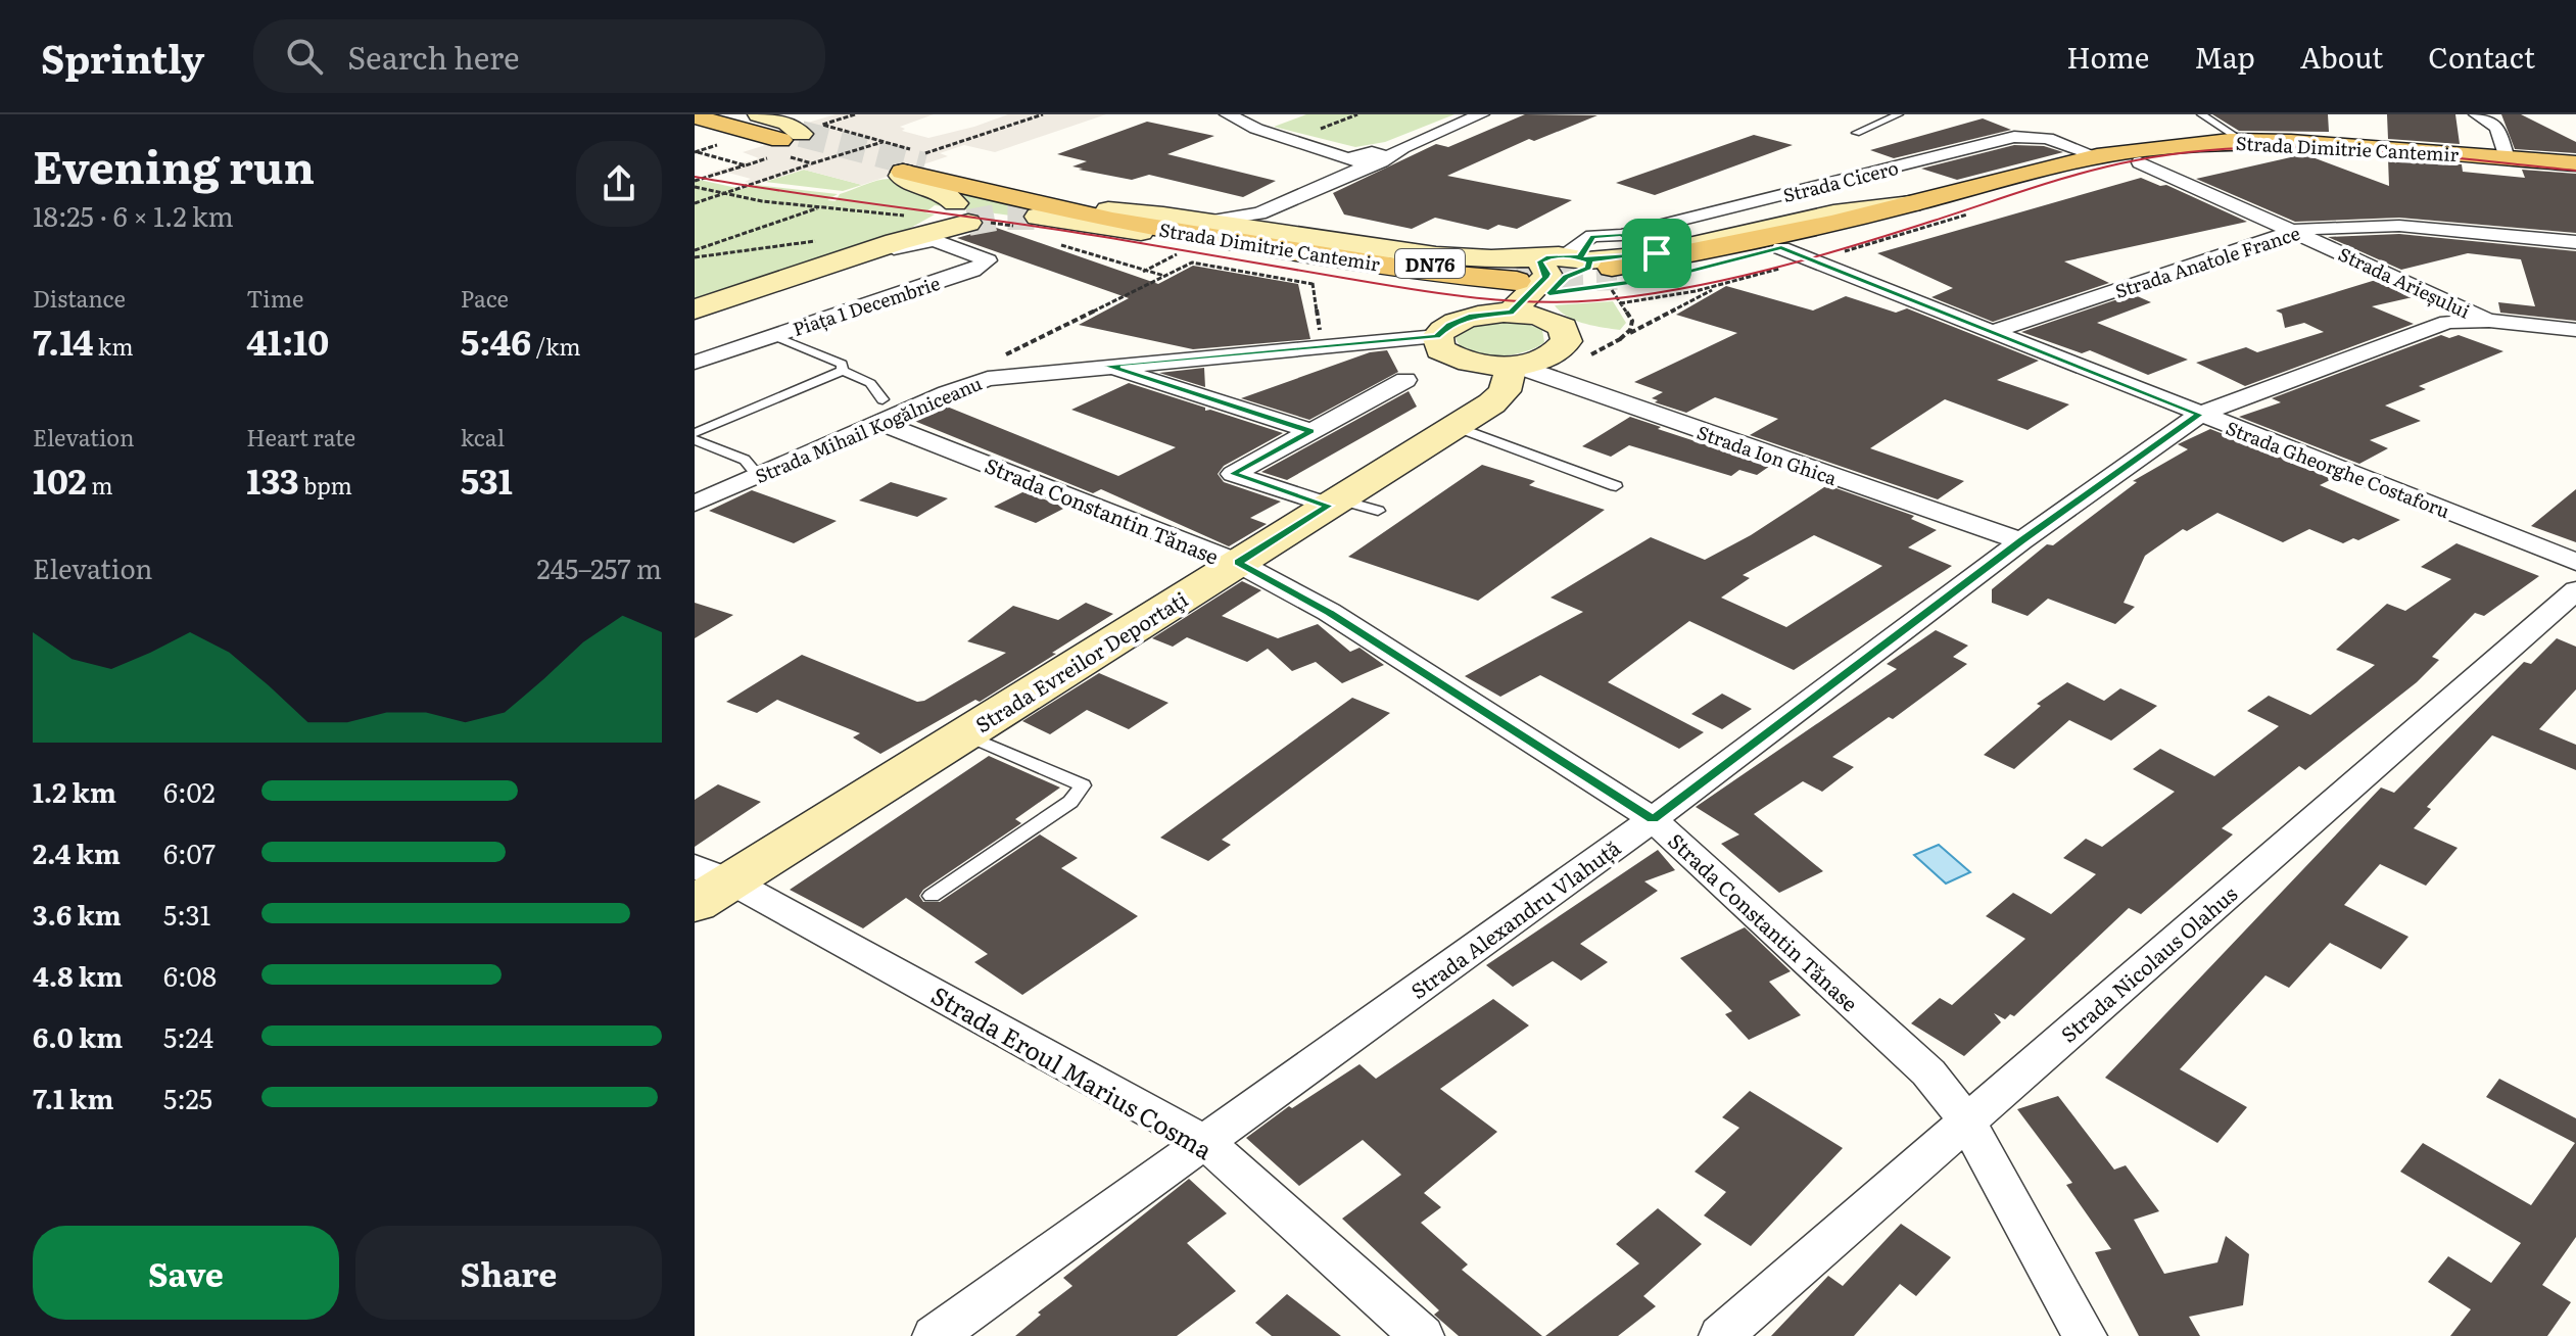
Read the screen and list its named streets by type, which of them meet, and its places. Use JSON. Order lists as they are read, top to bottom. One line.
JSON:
{"streets":{"main road":["Strada Dimitrie Cantemir","DN76","Piața 1 Decembrie","Strada Evreilor Deportaţi"],"street":["Strada Cicero","Strada Anatole France","Strada Arieșului","Strada Mihail Kogălniceanu","Strada Ion Ghica","Strada Gheorghe Costaforu","Strada Constantin Tănase","Strada Alexandru Vlahuță","Strada Nicolaus Olahus","Strada Eroul Marius Cosma"]},"crossings":[["Strada Dimitrie Cantemir","Strada Cicero"],["Strada Dimitrie Cantemir","DN76"],["Strada Anatole France","Strada Arieșului"],["Strada Anatole France","Strada Gheorghe Costaforu"],["DN76","Piața 1 Decembrie"],["Strada Arieșului","Strada Alexandru Vlahuță"],["Strada Mihail Kogălniceanu","Strada Constantin Tănase"],["Strada Ion Ghica","Strada Evreilor Deportaţi"],["Strada Ion Ghica","Strada Alexandru Vlahuță"],["Strada Gheorghe Costaforu","Strada Alexandru Vlahuță"],["Strada Constantin Tănase","Strada Evreilor Deportaţi"],["Strada Constantin Tănase","Strada Alexandru Vlahuță"],["Strada Constantin Tănase","Strada Nicolaus Olahus"],["Strada Evreilor Deportaţi","Strada Eroul Marius Cosma"],["Strada Alexandru Vlahuță","Strada Eroul Marius Cosma"]],"page":{"header":"Sprintly","search":"Search here","nav":["Home","Map","About","Contact"],"heading":["Evening run","18:25 · 6 × 1.2 km"],"stats":[["Distance","7.14 km"],["Time","41:10"],["Pace","5:46 /km"],["Elevation","102 m"],["Heart rate","133 bpm"],["kcal","531"]],"chart":["Elevation","245–257 m"],"list":[{"name":"1.2 km","note":"6:02"},{"name":"2.4 km","note":"6:07"},{"name":"3.6 km","note":"5:31"},{"name":"4.8 km","note":"6:08"},{"name":"6.0 km","note":"5:24"},{"name":"7.1 km","note":"5:25"}],"buttons":["Save","Share"]}}
